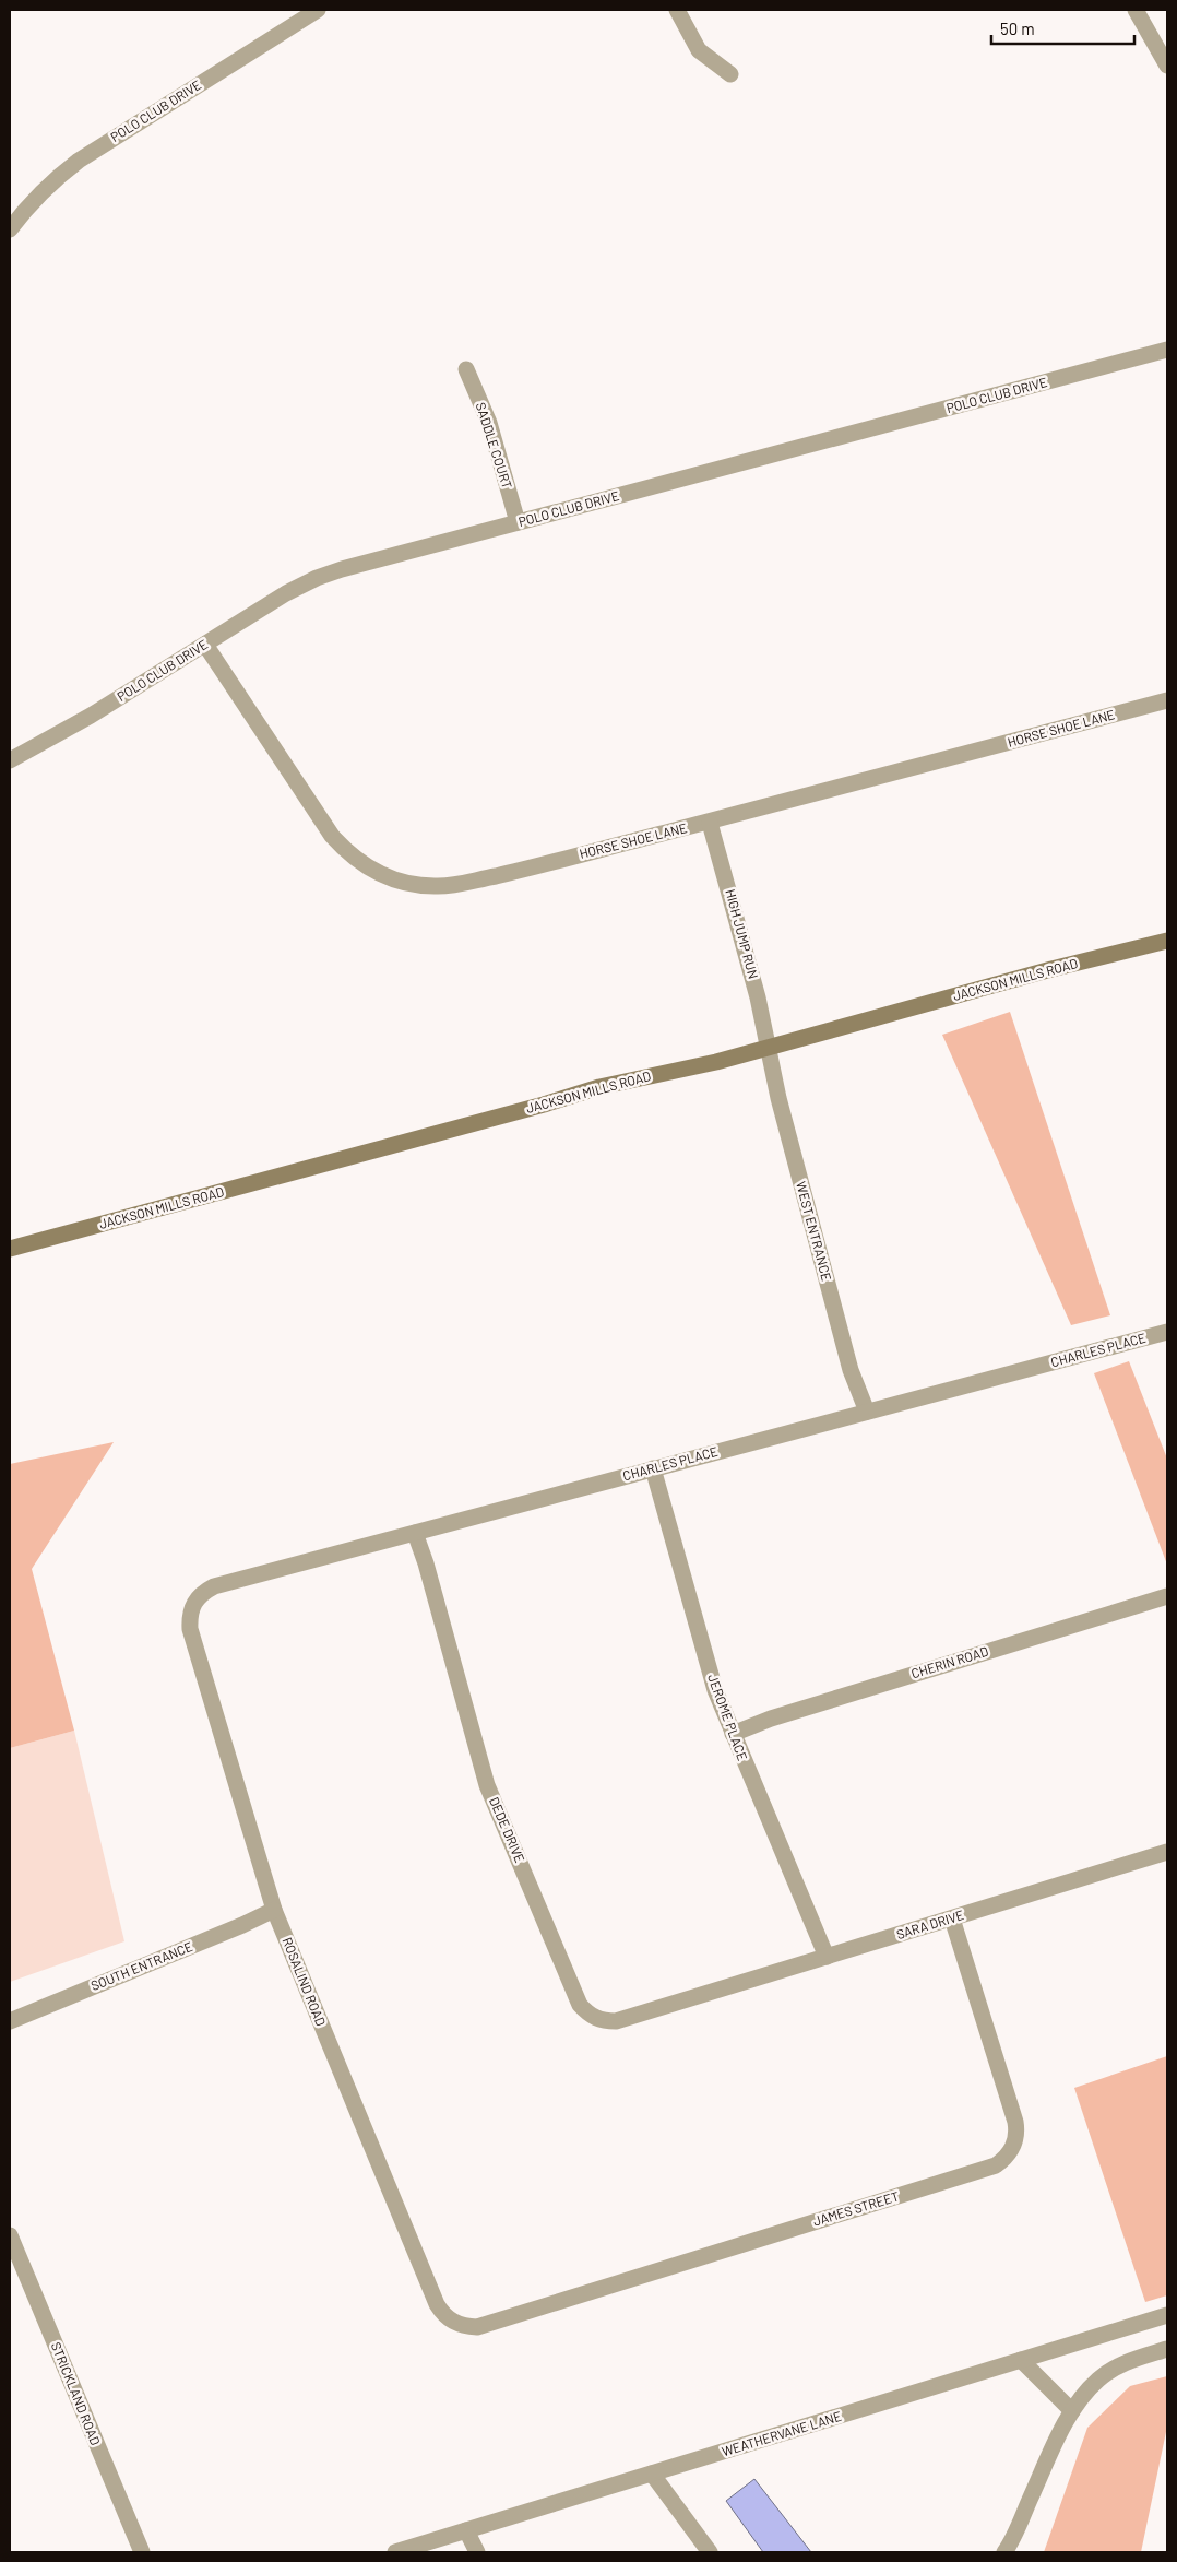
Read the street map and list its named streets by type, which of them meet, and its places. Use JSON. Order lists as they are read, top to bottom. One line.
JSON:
{"streets":{"main road":["JACKSON MILLS ROAD"],"street":["POLO CLUB DRIVE","SADDLE COURT","HORSE SHOE LANE","HIGH JUMP RUN","WEST ENTRANCE","CHARLES PLACE","CHERIN ROAD","JEROME PLACE","DEDE DRIVE","SARA DRIVE","SOUTH ENTRANCE","ROSALIND ROAD","JAMES STREET","STRICKLAND ROAD","WEATHERVANE LANE"]},"crossings":[["POLO CLUB DRIVE","SADDLE COURT"],["POLO CLUB DRIVE","HORSE SHOE LANE"],["HORSE SHOE LANE","HIGH JUMP RUN"],["HIGH JUMP RUN","JACKSON MILLS ROAD"],["HIGH JUMP RUN","WEST ENTRANCE"],["JACKSON MILLS ROAD","WEST ENTRANCE"],["WEST ENTRANCE","CHARLES PLACE"],["CHARLES PLACE","JEROME PLACE"],["CHARLES PLACE","DEDE DRIVE"],["CHARLES PLACE","ROSALIND ROAD"],["CHERIN ROAD","JEROME PLACE"],["JEROME PLACE","SARA DRIVE"],["DEDE DRIVE","SARA DRIVE"],["SARA DRIVE","JAMES STREET"],["SOUTH ENTRANCE","ROSALIND ROAD"],["ROSALIND ROAD","JAMES STREET"]],"scale_bar":"50 m"}
